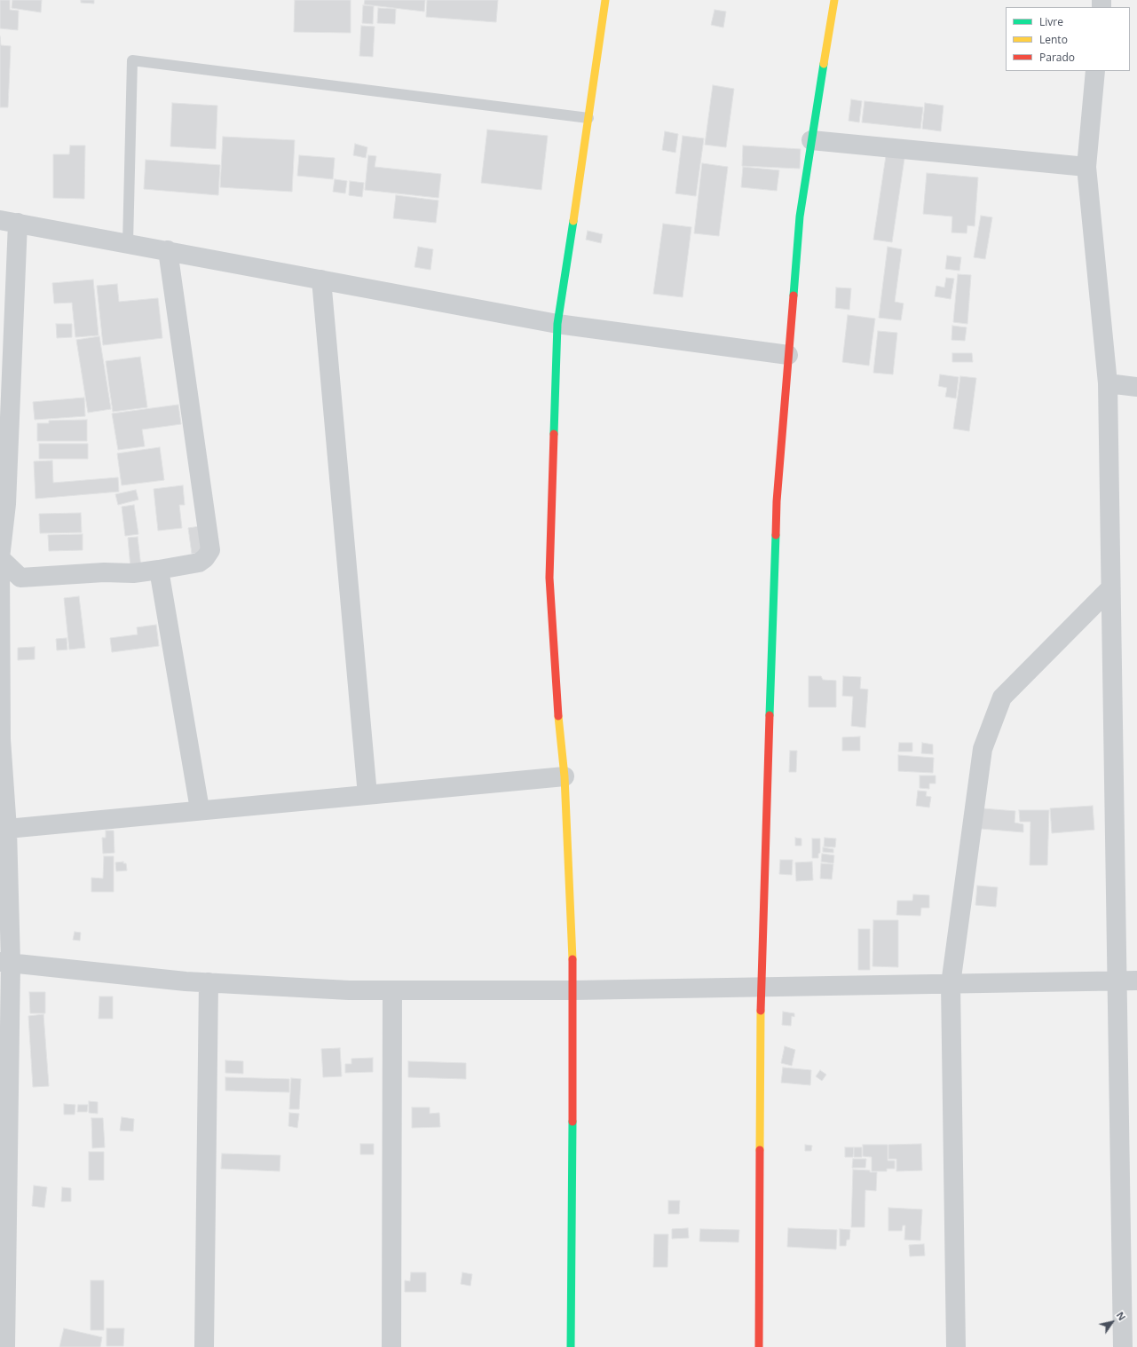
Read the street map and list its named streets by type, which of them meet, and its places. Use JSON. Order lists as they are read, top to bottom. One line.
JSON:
{"legend":["Livre","Lento","Parado"],"north":"top right"}
